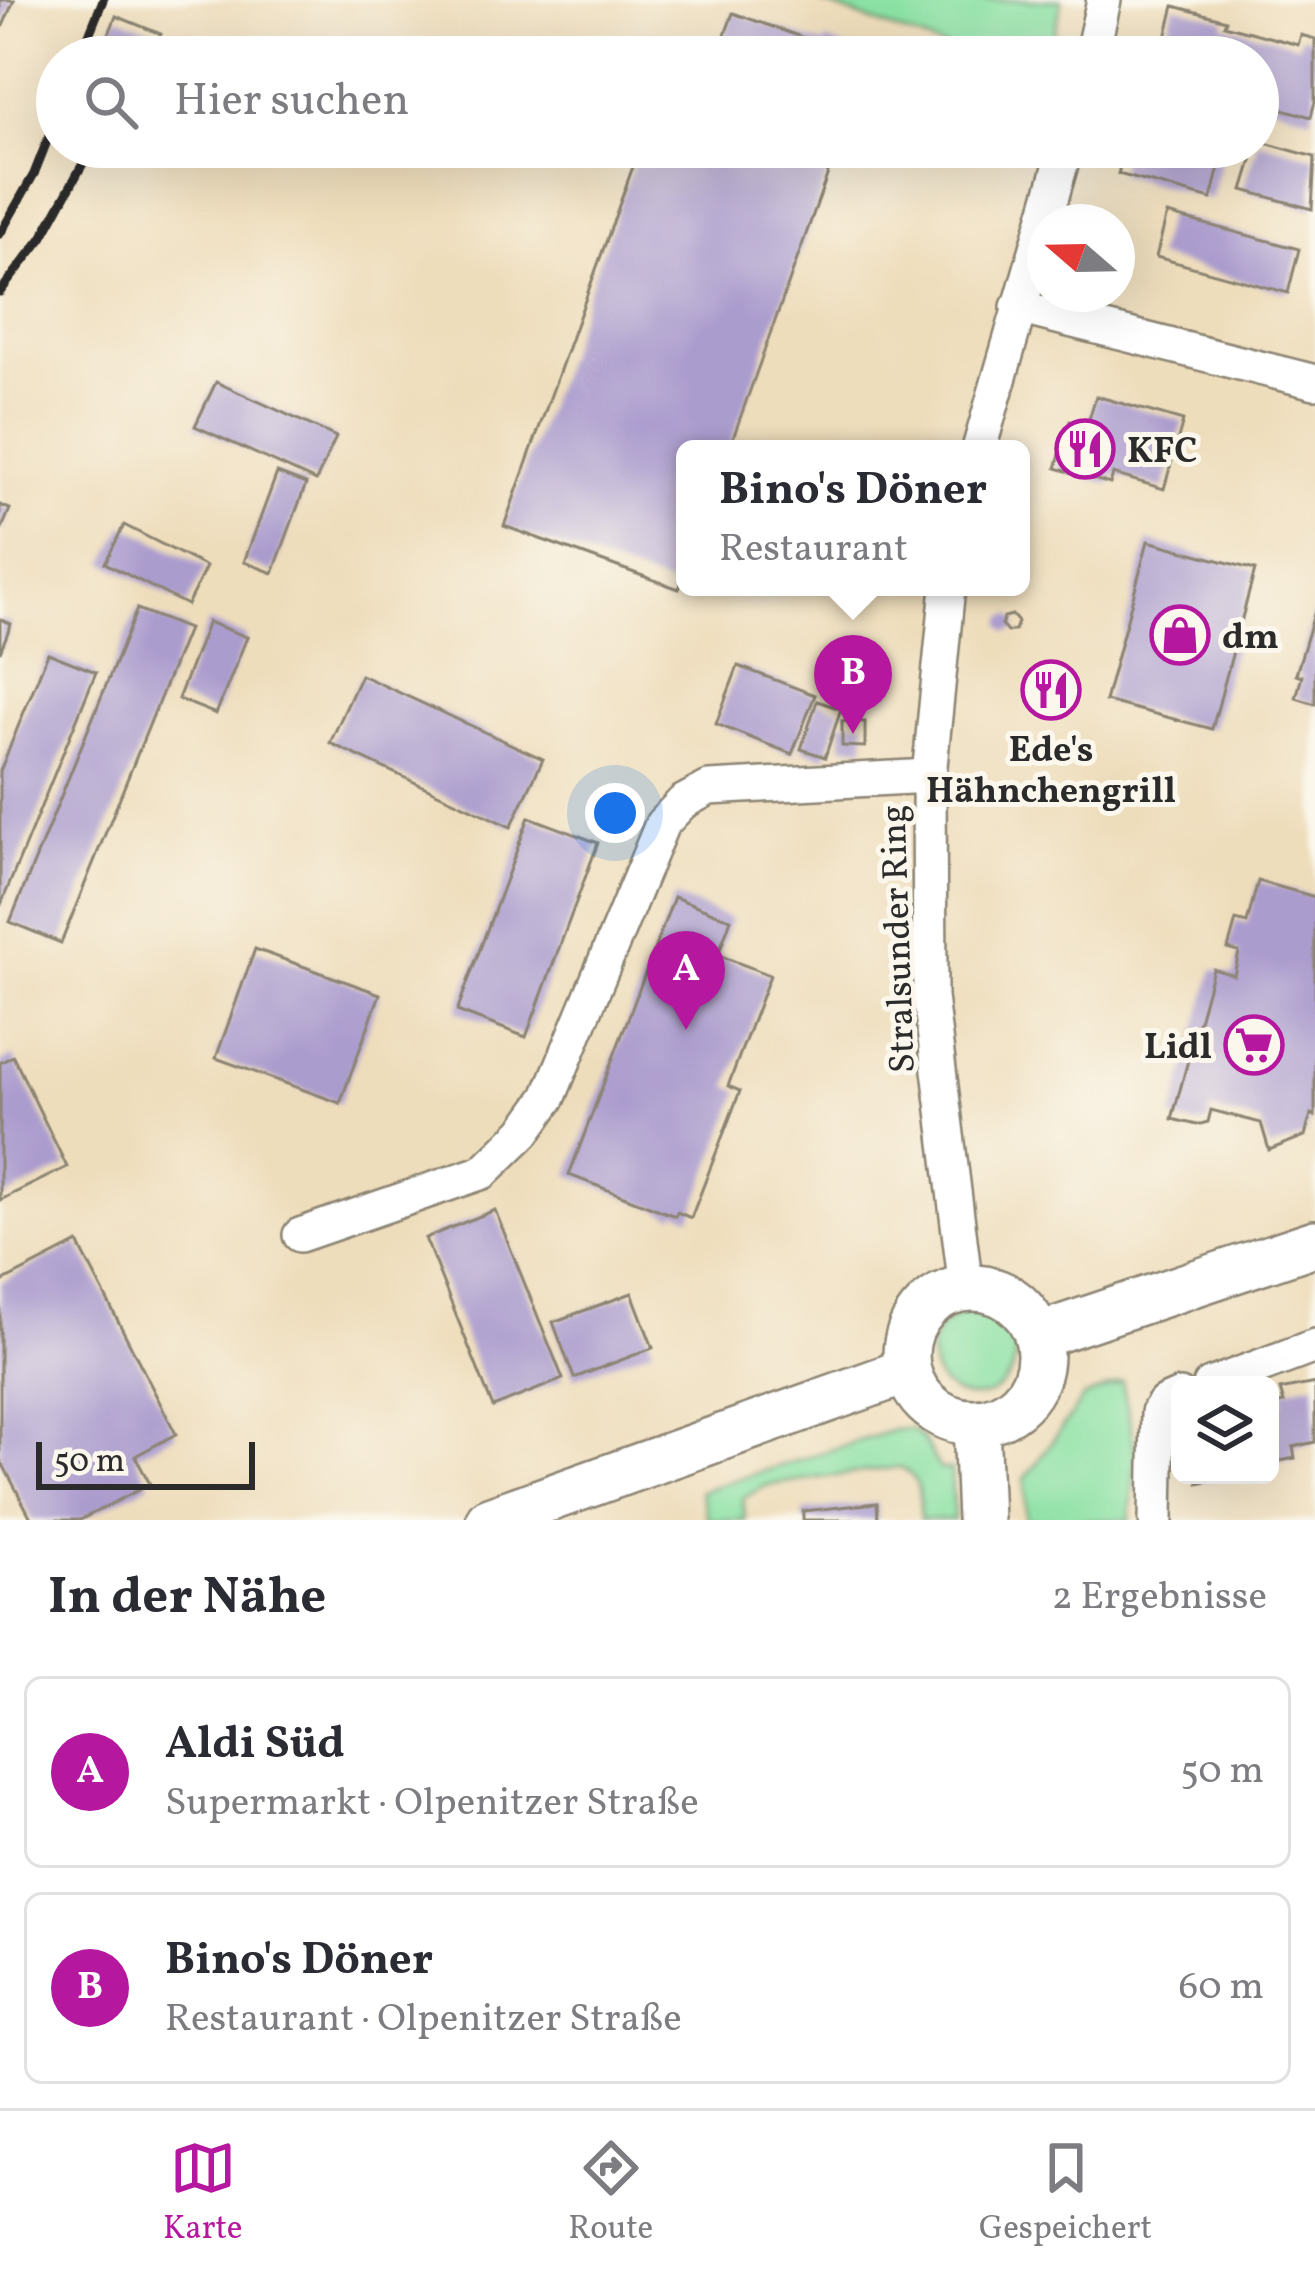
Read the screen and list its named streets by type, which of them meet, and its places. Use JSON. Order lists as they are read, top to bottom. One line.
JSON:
{"streets":{"street":["Stralsunder Ring"]},"places":{"restaurant":["KFC","Ede's Hähnchengrill"],"shop":["dm"],"supermarket":["Lidl"]},"scale_bar":"50 m","north":"left","page":{"search":"Hier suchen","popup":["Bino's Döner","Restaurant"],"pins":["B","A"],"scale":"50 m","heading":["In der Nähe","2 Ergebnisse"],"list":[{"mark":"A","name":"Aldi Süd","note":"Supermarkt · Olpenitzer Straße","value":"50 m"},{"mark":"B","name":"Bino's Döner","note":"Restaurant · Olpenitzer Straße","value":"60 m"}],"nav":["Karte","Route","Gespeichert"]}}
